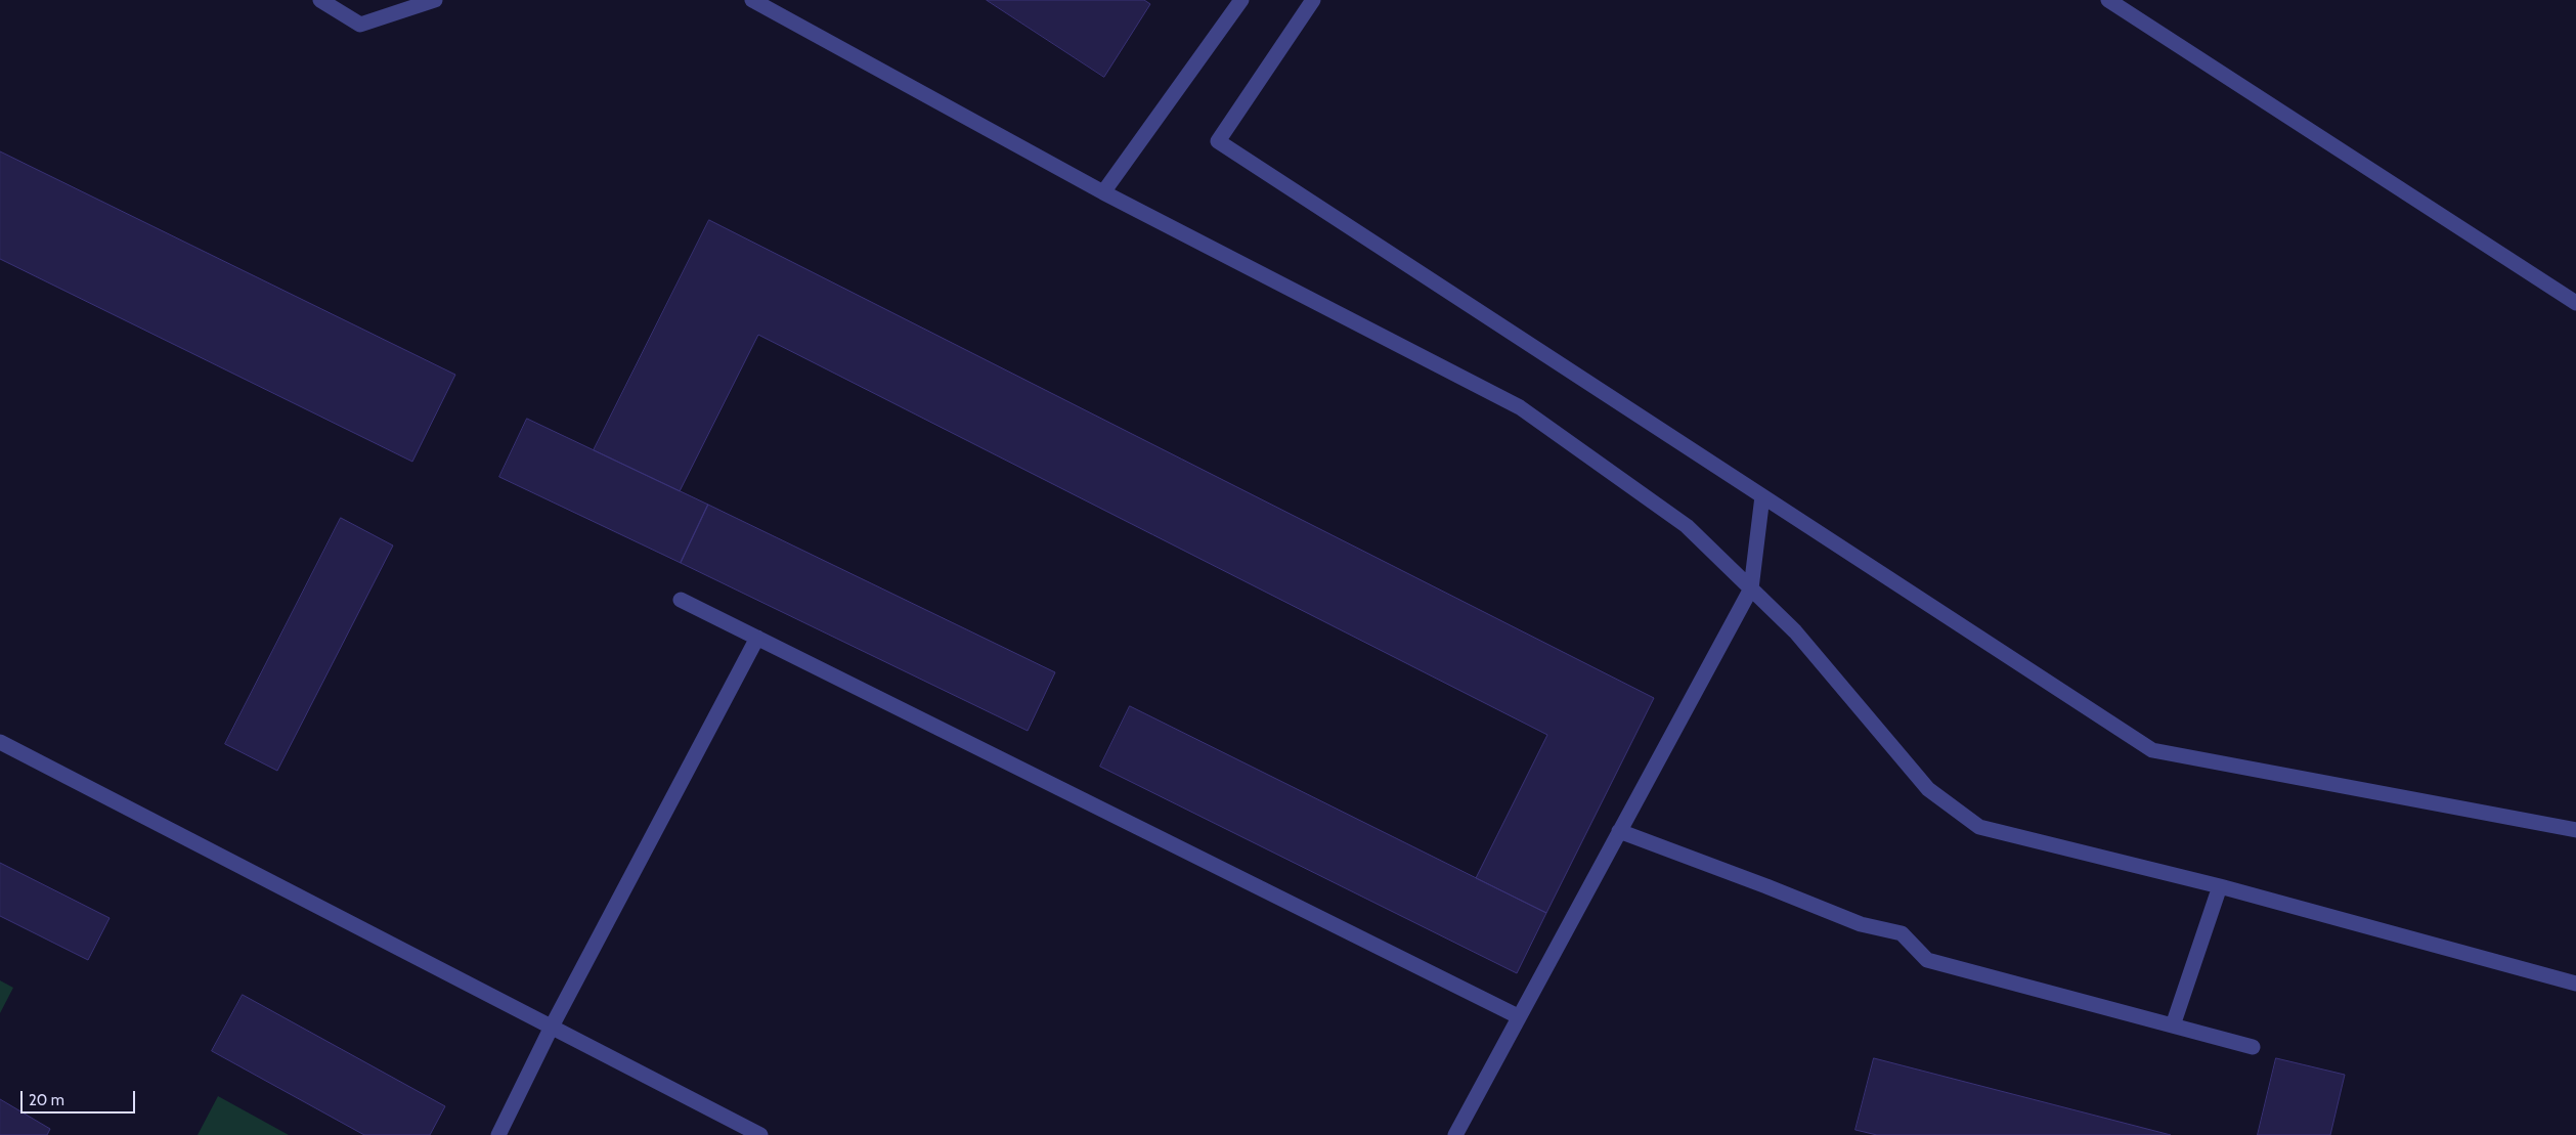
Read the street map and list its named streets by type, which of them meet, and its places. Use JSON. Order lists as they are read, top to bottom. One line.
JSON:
{"scale_bar":"20 m"}
